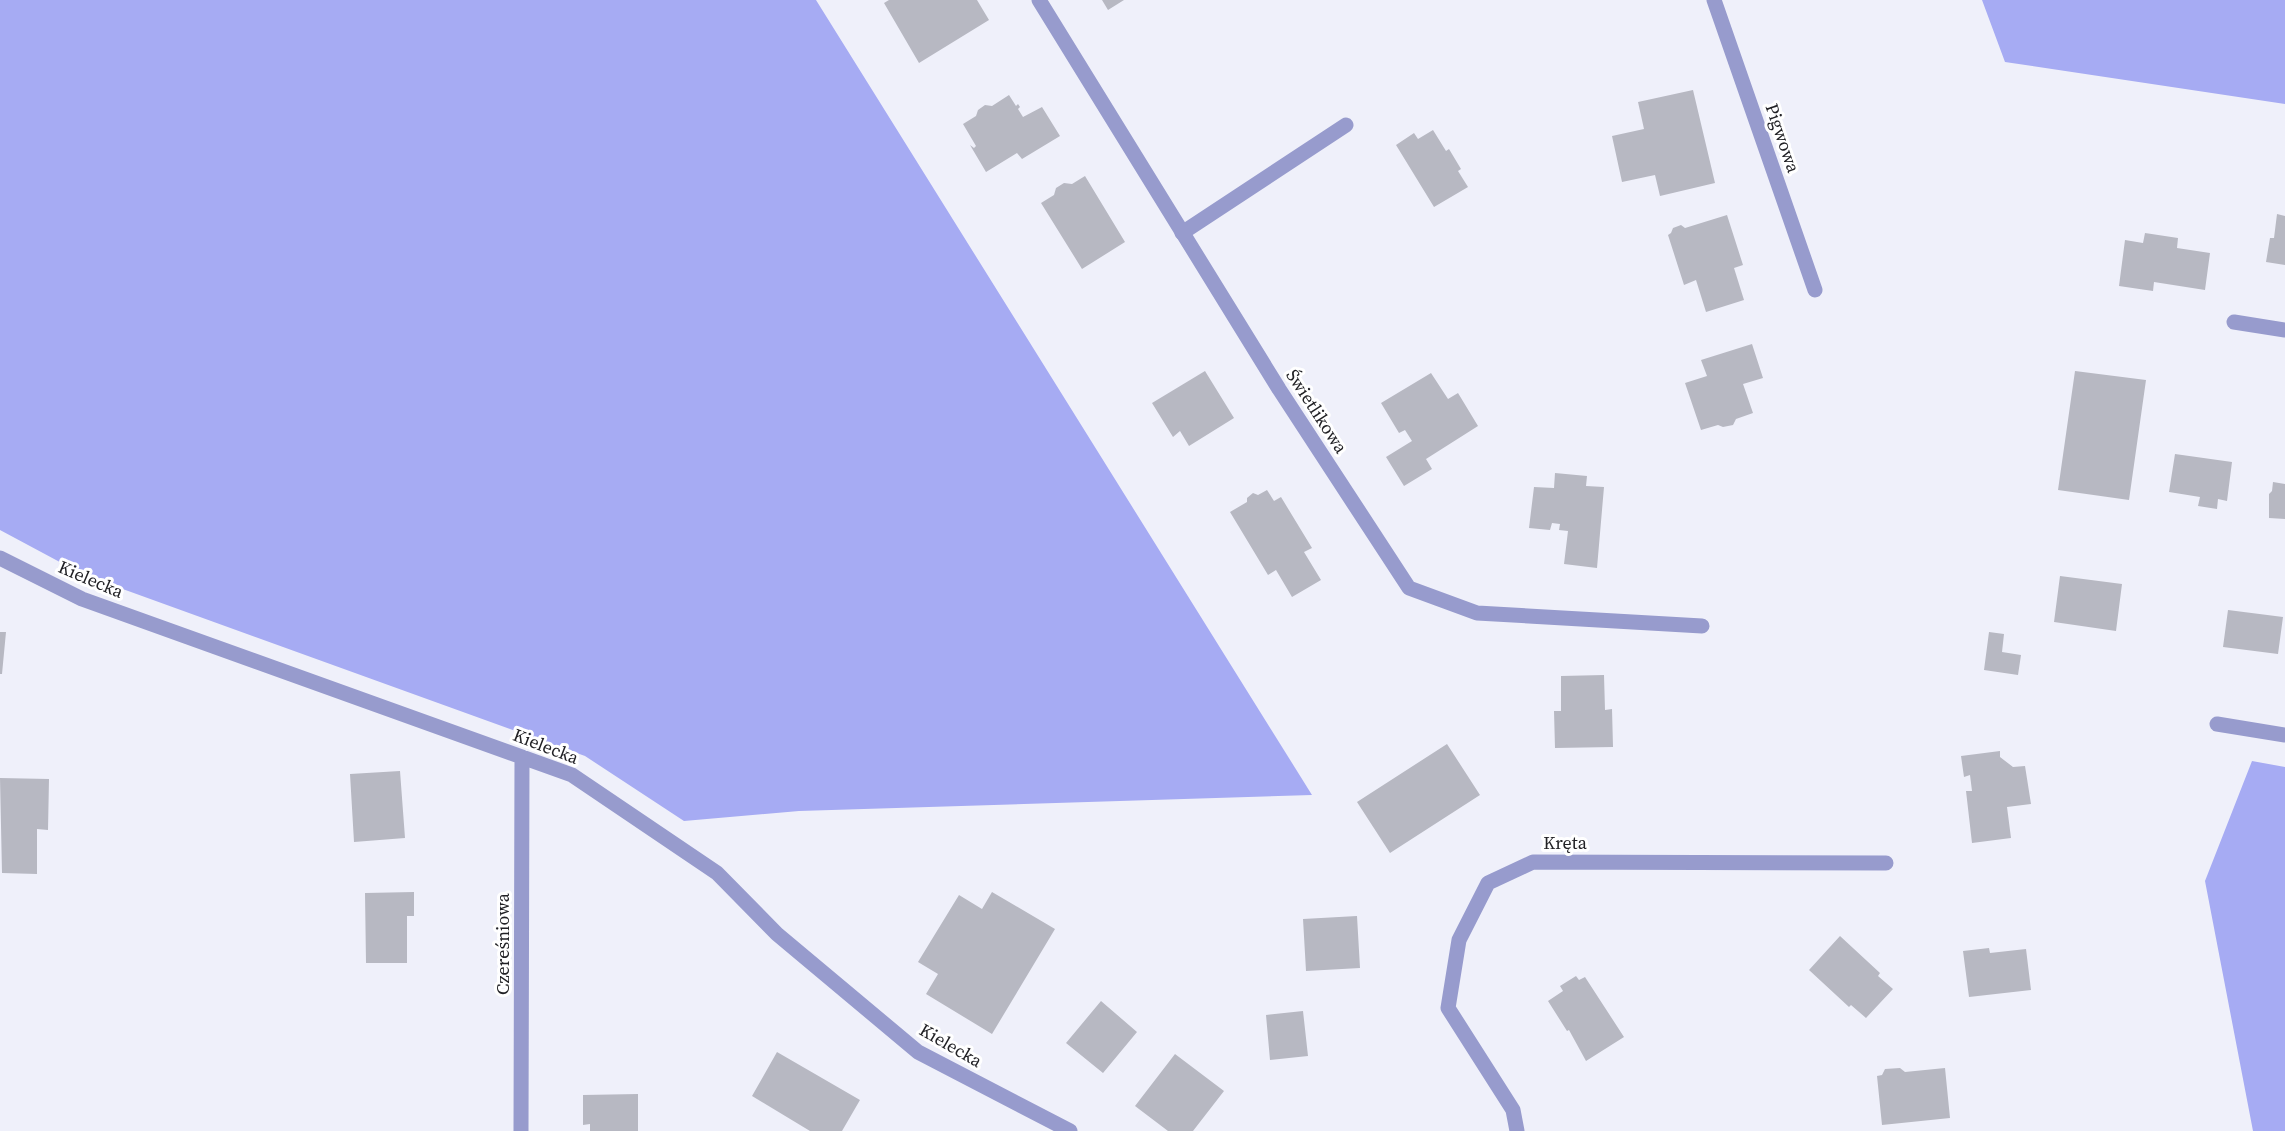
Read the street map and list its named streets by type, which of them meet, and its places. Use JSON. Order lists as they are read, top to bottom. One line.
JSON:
{"streets":{"street":["Pigwowa","Świetlikowa","Kielecka","Kręta","Czereśniowa"]},"crossings":[["Kielecka","Czereśniowa"]]}
